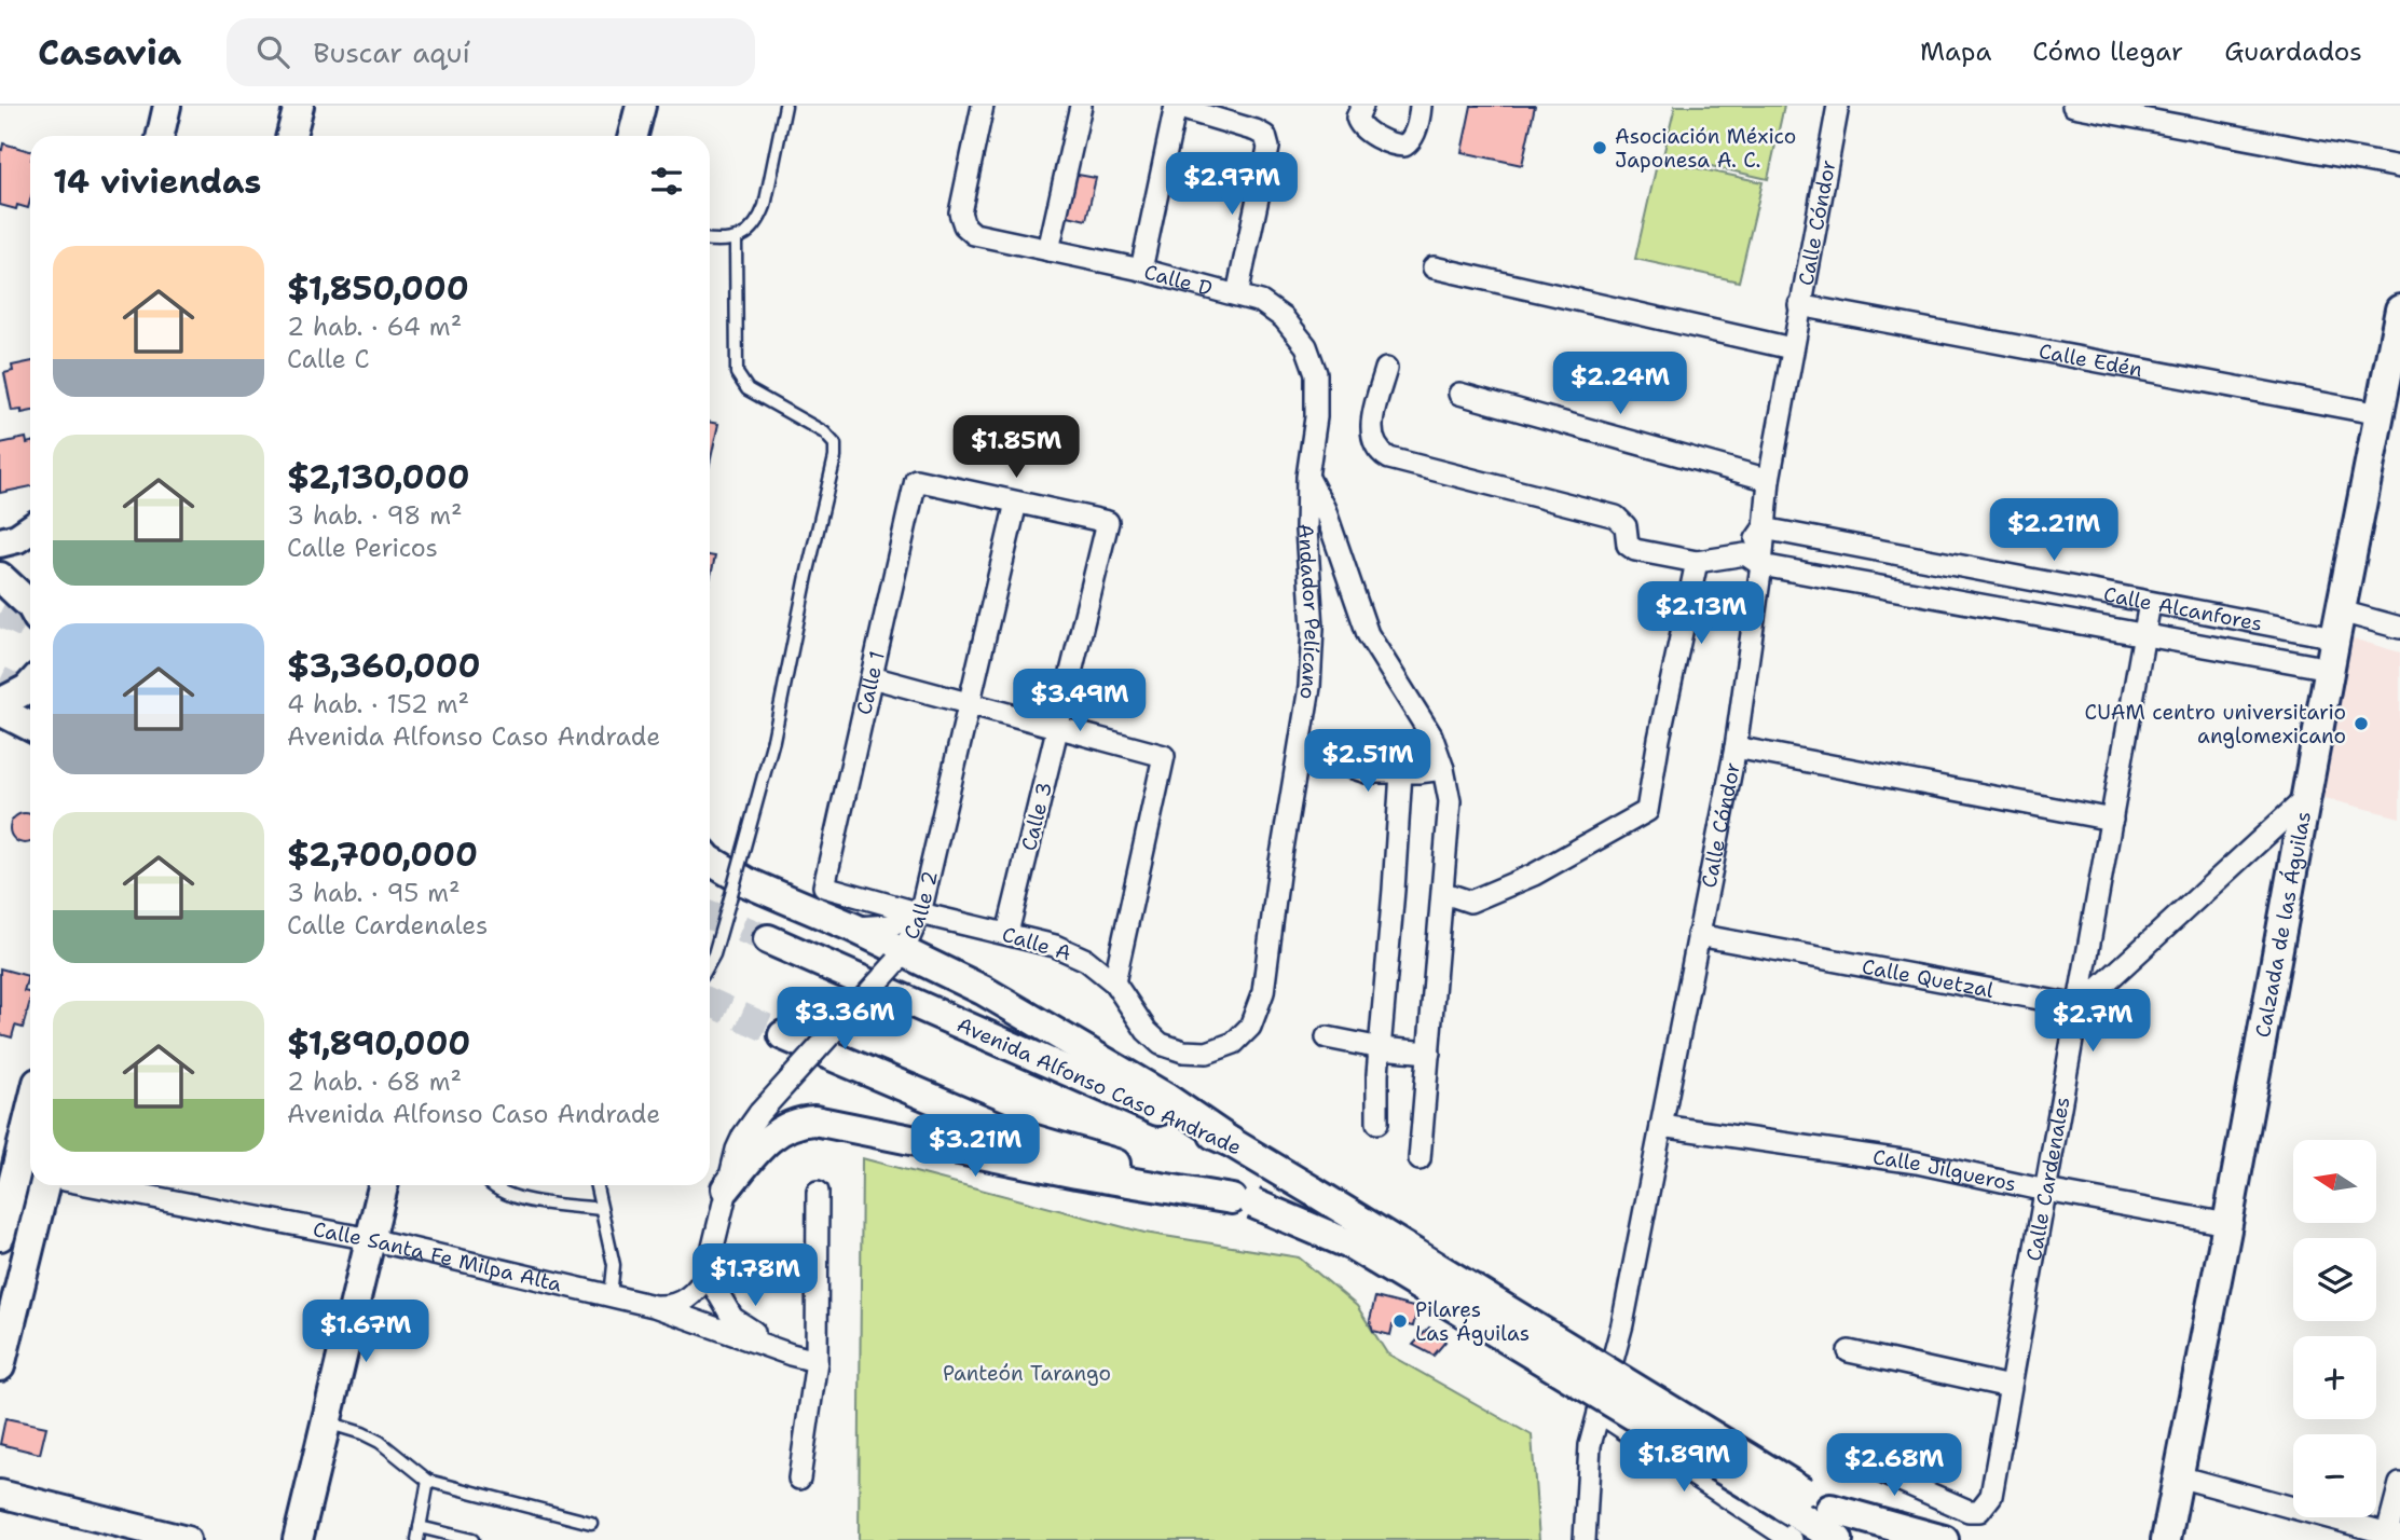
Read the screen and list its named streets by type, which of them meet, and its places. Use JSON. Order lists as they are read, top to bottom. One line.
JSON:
{"streets":{"main road":["Calzada de las Águilas","Avenida Alfonso Caso Andrade"],"street":["Calle Cóndor","Calle D","Calle Edén","Calle Alcanfores","Andador Pelícano","Calle 1","Calle 3","Calle 2","Calle A","Calle Quetzal","Calle Jilgueros","Calle Cardenales","Calle Santa Fe Milpa Alta"]},"crossings":[["Calle Cóndor","Calle Edén"],["Calle Cóndor","Calle Alcanfores"],["Calle Cóndor","Calle Quetzal"],["Calle Cóndor","Avenida Alfonso Caso Andrade"],["Calle Cóndor","Calle Jilgueros"],["Calle D","Andador Pelícano"],["Calle Edén","Calzada de las Águilas"],["Calle Alcanfores","Calzada de las Águilas"],["Calle Alcanfores","Calle Cardenales"],["Andador Pelícano","Calle A"],["Calle 1","Calle 3"],["Calle 1","Calle 2"],["Calle 1","Calle A"],["Calle 3","Calle 2"],["Calle 3","Calle A"],["Calle 2","Calle A"],["Calle 2","Calle Santa Fe Milpa Alta"],["Calzada de las Águilas","Calle Jilgueros"],["Calle Quetzal","Calle Cardenales"],["Calle Jilgueros","Calle Cardenales"]],"parks":["Panteón Tarango"],"places":["Asociación México Japonesa A. C.","CUAM centro universitario anglomexicano","Pilares Las Águilas"],"north":"left","page":{"header":"Casavia","search":"Buscar aquí","nav":["Mapa","Cómo llegar","Guardados"],"heading":"14 viviendas","price":["$2.97M","$2.24M","$1.85M","$2.21M","$2.13M","$3.49M","$2.51M","$3.36M","$2.7M","$3.21M","$1.78M","$1.67M","$1.89M","$2.68M"],"list":[{"name":"$1,850,000","note":"2 hab. · 64 m² · Calle C"},{"name":"$2,130,000","note":"3 hab. · 98 m² · Calle Pericos"},{"name":"$3,360,000","note":"4 hab. · 152 m² · Avenida Alfonso Caso Andrade"},{"name":"$2,700,000","note":"3 hab. · 95 m² · Calle Cardenales"},{"name":"$1,890,000","note":"2 hab. · 68 m² · Avenida Alfonso Caso Andrade"}],"map_buttons":["+","−"]}}
